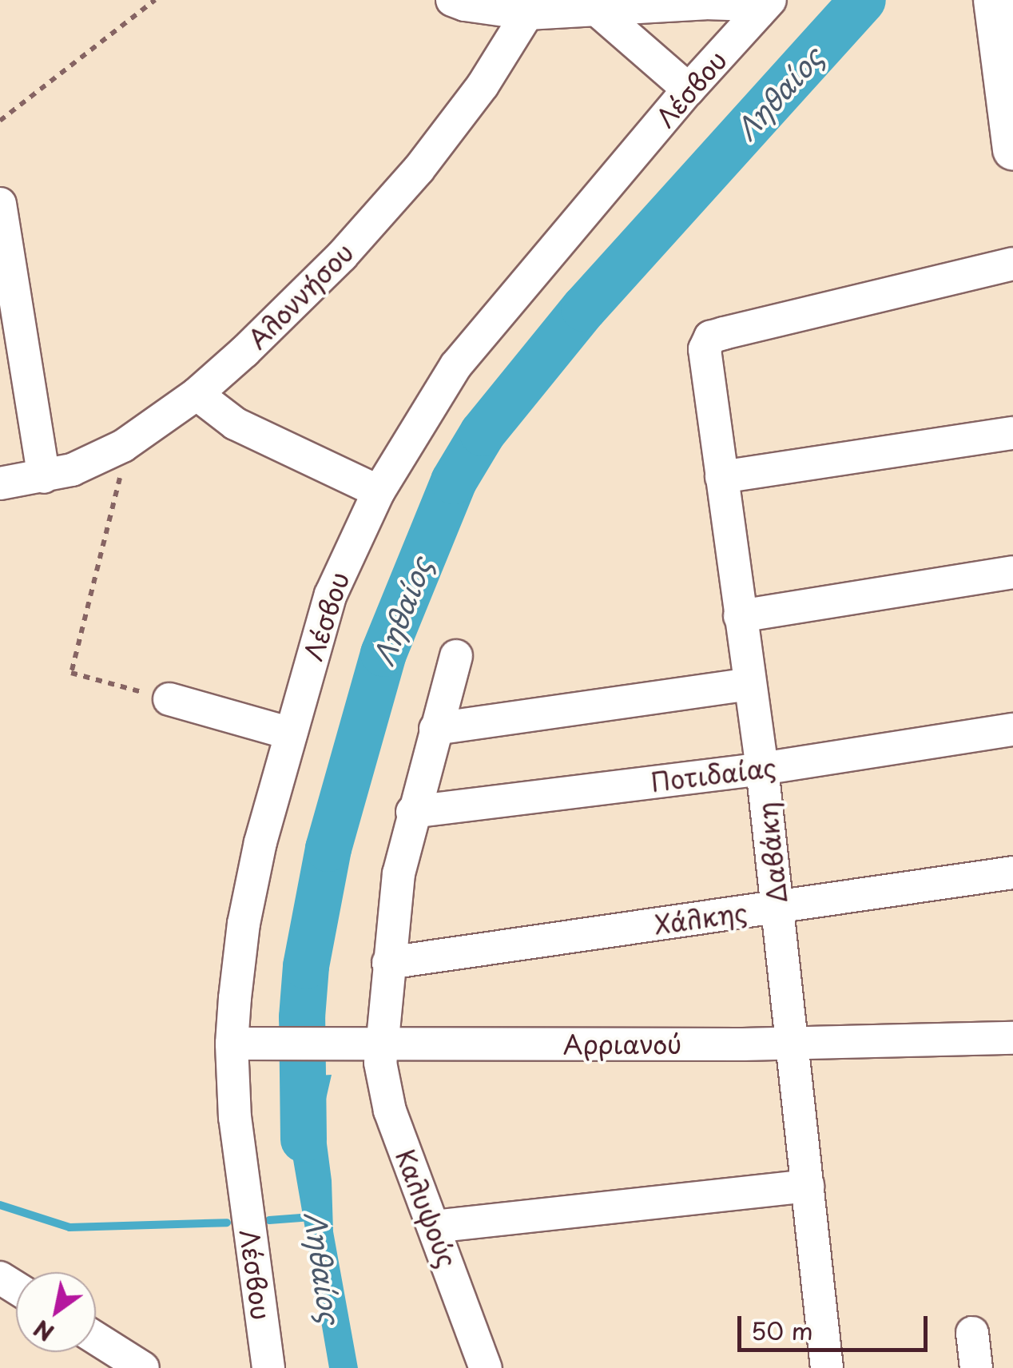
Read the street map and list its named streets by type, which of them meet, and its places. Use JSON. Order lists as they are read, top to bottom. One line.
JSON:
{"streets":{"street":["Λέσβου","Αλοννήσου","Ποτιδαίας","Δαβάκη","Χάλκης","Αρριανού","Καλυψούς"]},"crossings":[["Λέσβου","Αρριανού"],["Ποτιδαίας","Δαβάκη"],["Ποτιδαίας","Καλυψούς"],["Δαβάκη","Χάλκης"],["Δαβάκη","Αρριανού"],["Χάλκης","Καλυψούς"],["Αρριανού","Καλυψούς"]],"water":["Ληθαίος"],"scale_bar":"50 m","north":"bottom left"}
